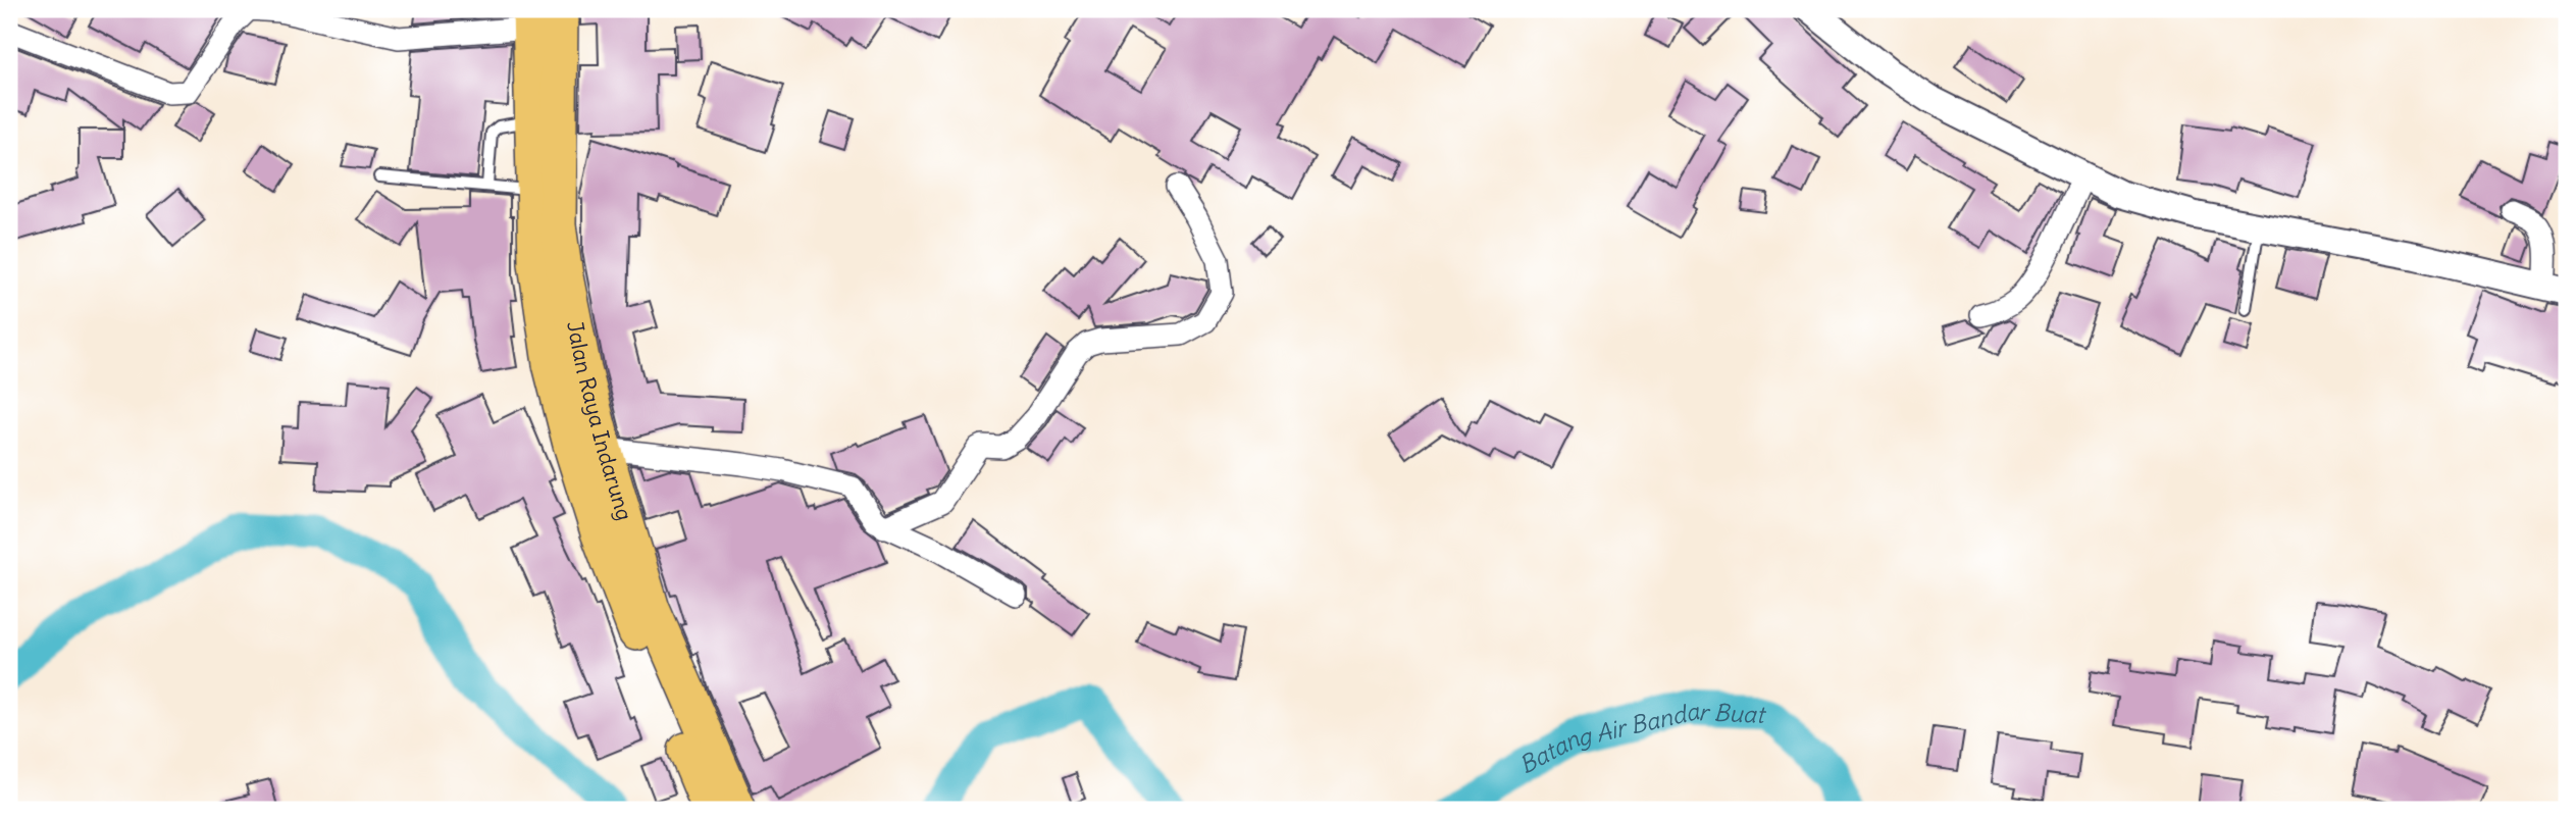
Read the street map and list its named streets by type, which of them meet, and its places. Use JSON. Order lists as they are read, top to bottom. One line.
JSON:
{"streets":{"highway":["Jalan Raya Indarung"]},"water":["Batang Air Bandar Buat"]}
